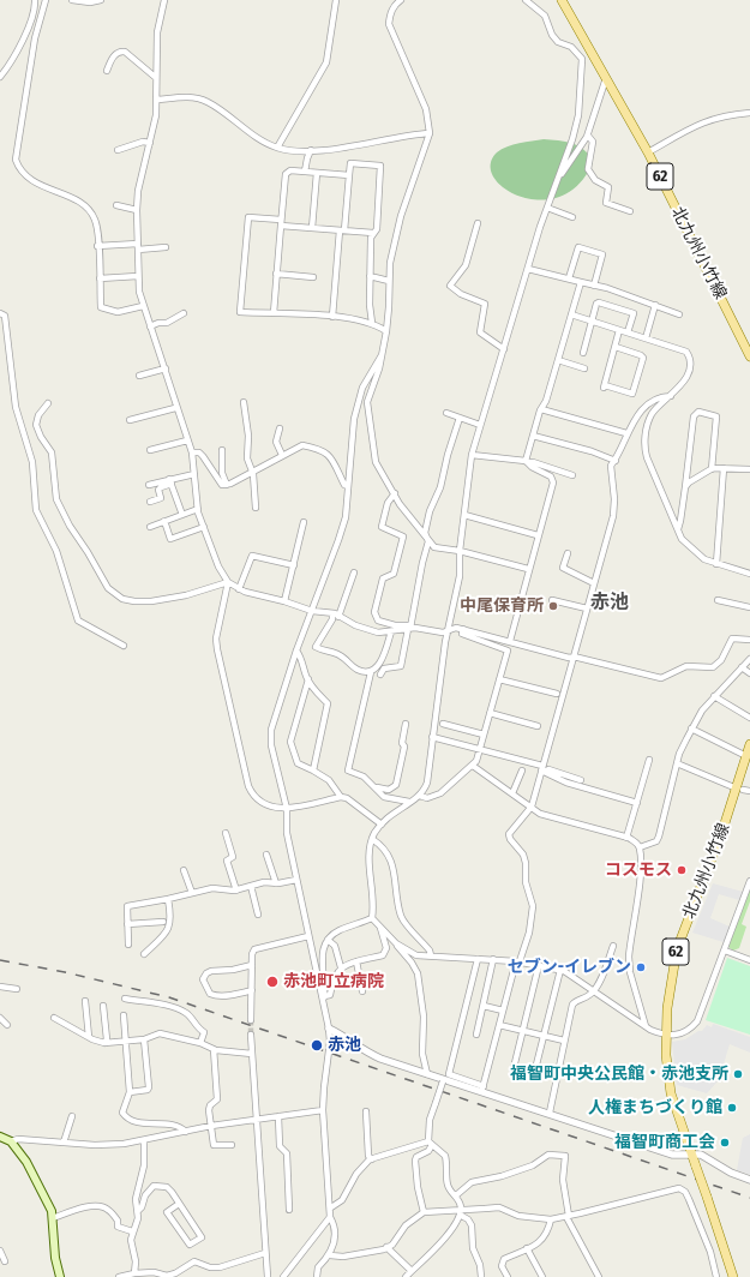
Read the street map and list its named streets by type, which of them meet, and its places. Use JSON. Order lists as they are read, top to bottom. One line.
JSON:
{"streets":{"main road":["62","北九州小竹線"]},"districts":["赤池"],"places":["中尾保育所","コスモス","セブン-イレブン","赤池町立病院","赤池","福智町中央公民館・赤池支所","人権まちづくり館","福智町商工会"]}
